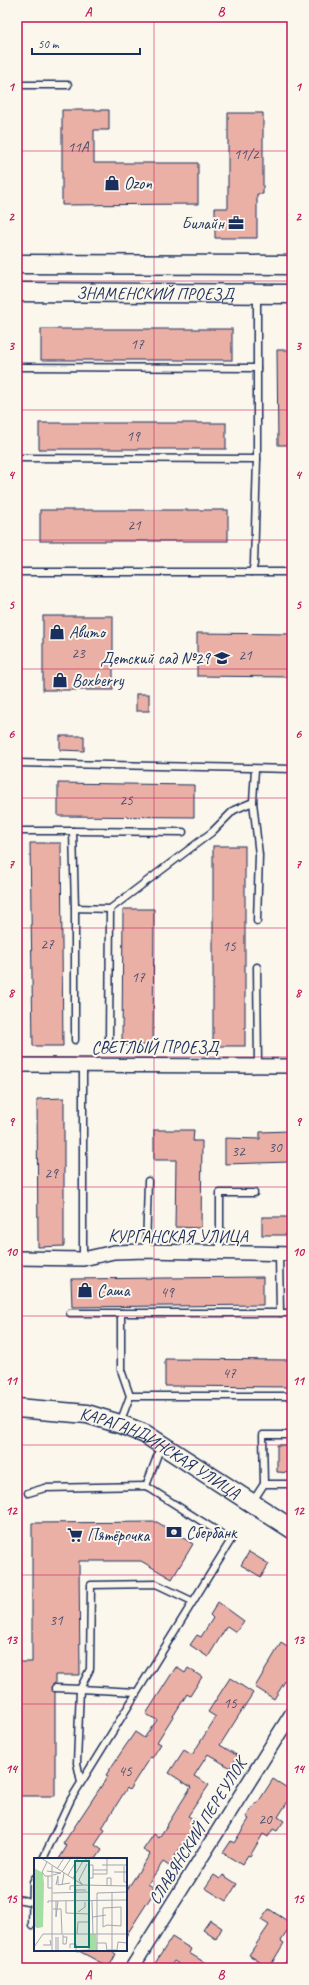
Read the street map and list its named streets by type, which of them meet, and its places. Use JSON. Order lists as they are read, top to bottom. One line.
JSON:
{"streets":{"main road":["ЗНАМЕНСКИЙ ПРОЕЗД","КАРАГАНДИНСКАЯ УЛИЦА"],"street":["СВЕТЛЫЙ ПРОЕЗД","КУРГАНСКАЯ УЛИЦА","СЛАВЯНСКИЙ ПЕРЕУЛОК"]},"places":{"shop":["Ozon","Авито","Boxberry","Саша"],"office":["Билайн"],"school or university":["Детский сад №29"],"bank":["Сбербанк"],"supermarket":["Пятёрочка"]},"house_numbers":["11А","11/2","17","19","21","23","21","25","27","15","17","30","32","29","49","47","31","15","45","20"],"scale_bar":"50 m","grid":{"columns":["A","B"],"rows":["1","2","3","4","5","6","7","8","9","10","11","12","13","14","15"]}}
